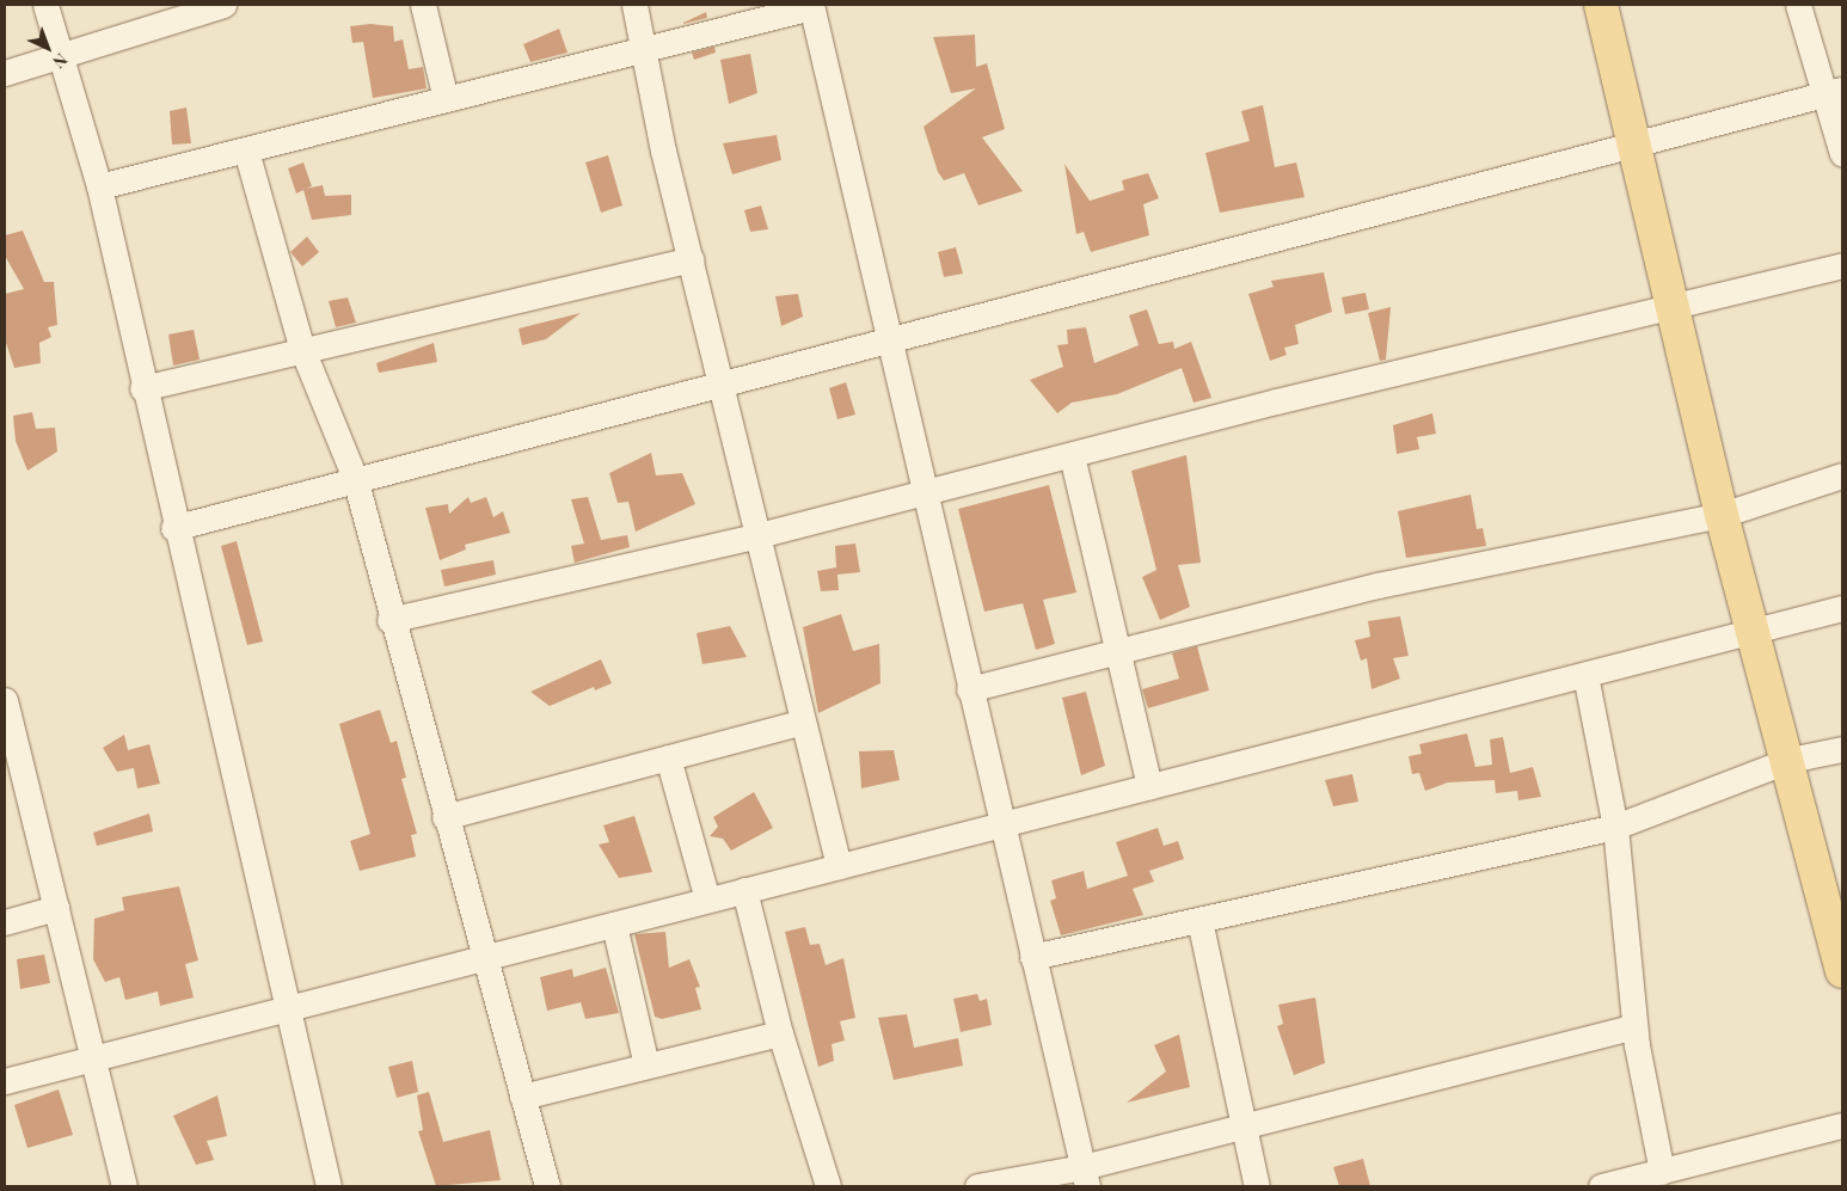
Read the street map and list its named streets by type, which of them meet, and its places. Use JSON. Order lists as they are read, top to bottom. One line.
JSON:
{"north":"bottom right"}
